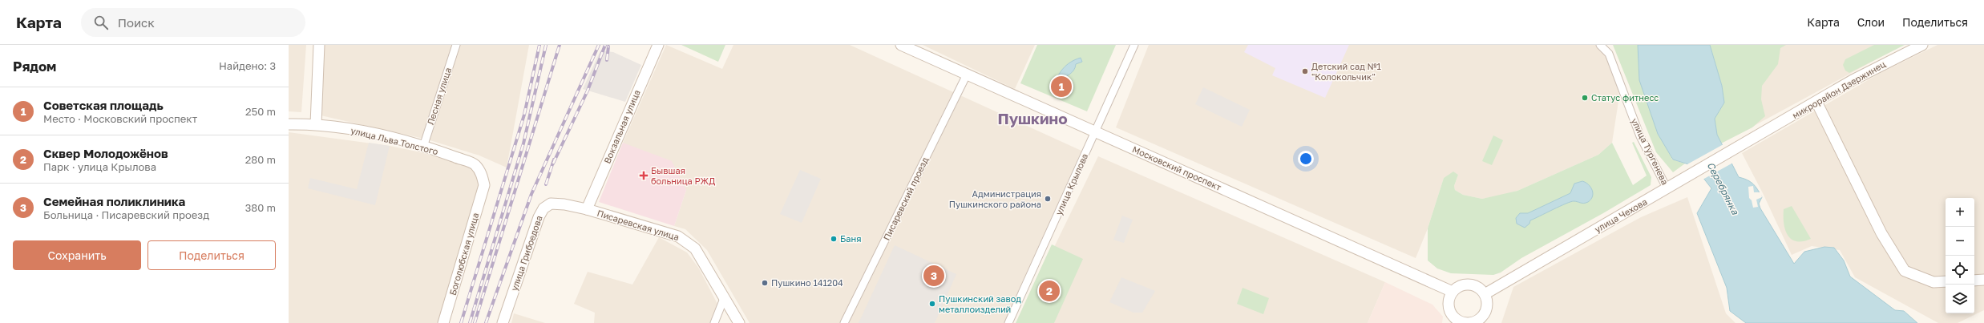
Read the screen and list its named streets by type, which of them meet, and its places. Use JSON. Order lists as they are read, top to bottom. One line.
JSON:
{"streets":{"street":["микрорайон Дзержинец","Лесная улица","Вокзальная улица","улица Льва Толстого","улица Тургенева","Московский проспект","улица Крылова","Писаревский проезд","улица Чехова","Писаревская улица","улица Грибоедова","Боголюбская улица"]},"crossings":[["микрорайон Дзержинец","улица Чехова"],["Лесная улица","улица Льва Толстого"],["Вокзальная улица","Писаревская улица"],["Вокзальная улица","улица Грибоедова"],["улица Льва Толстого","Боголюбская улица"],["улица Тургенева","улица Чехова"],["Московский проспект","улица Крылова"],["Московский проспект","Писаревский проезд"],["Московский проспект","улица Чехова"],["Писаревская улица","улица Грибоедова"]],"districts":["Пушкино"],"water":["Серебрянка"],"places":{"other":["Детский сад №1 \"Колокольчик\"","Статус фитнесс","Администрация Пушкинского района","Баня","Пушкино 141204","Пушкинский завод металлоизделий"],"health":["Бывшая больница РЖД"]},"page":{"header":"Карта","search":"Поиск","nav":["Карта","Слои","Поделиться"],"heading":["Рядом","Найдено: 3"],"pins":["1","3","2"],"list":[{"mark":"1","name":"Советская площадь","note":"Место · Московский проспект","value":"250 m"},{"mark":"2","name":"Сквер Молодожёнов","note":"Парк · улица Крылова","value":"280 m"},{"mark":"3","name":"Семейная поликлиника","note":"Больница · Писаревский проезд","value":"380 m"}],"map_buttons":["+","−"],"buttons":["Сохранить","Поделиться"]}}
